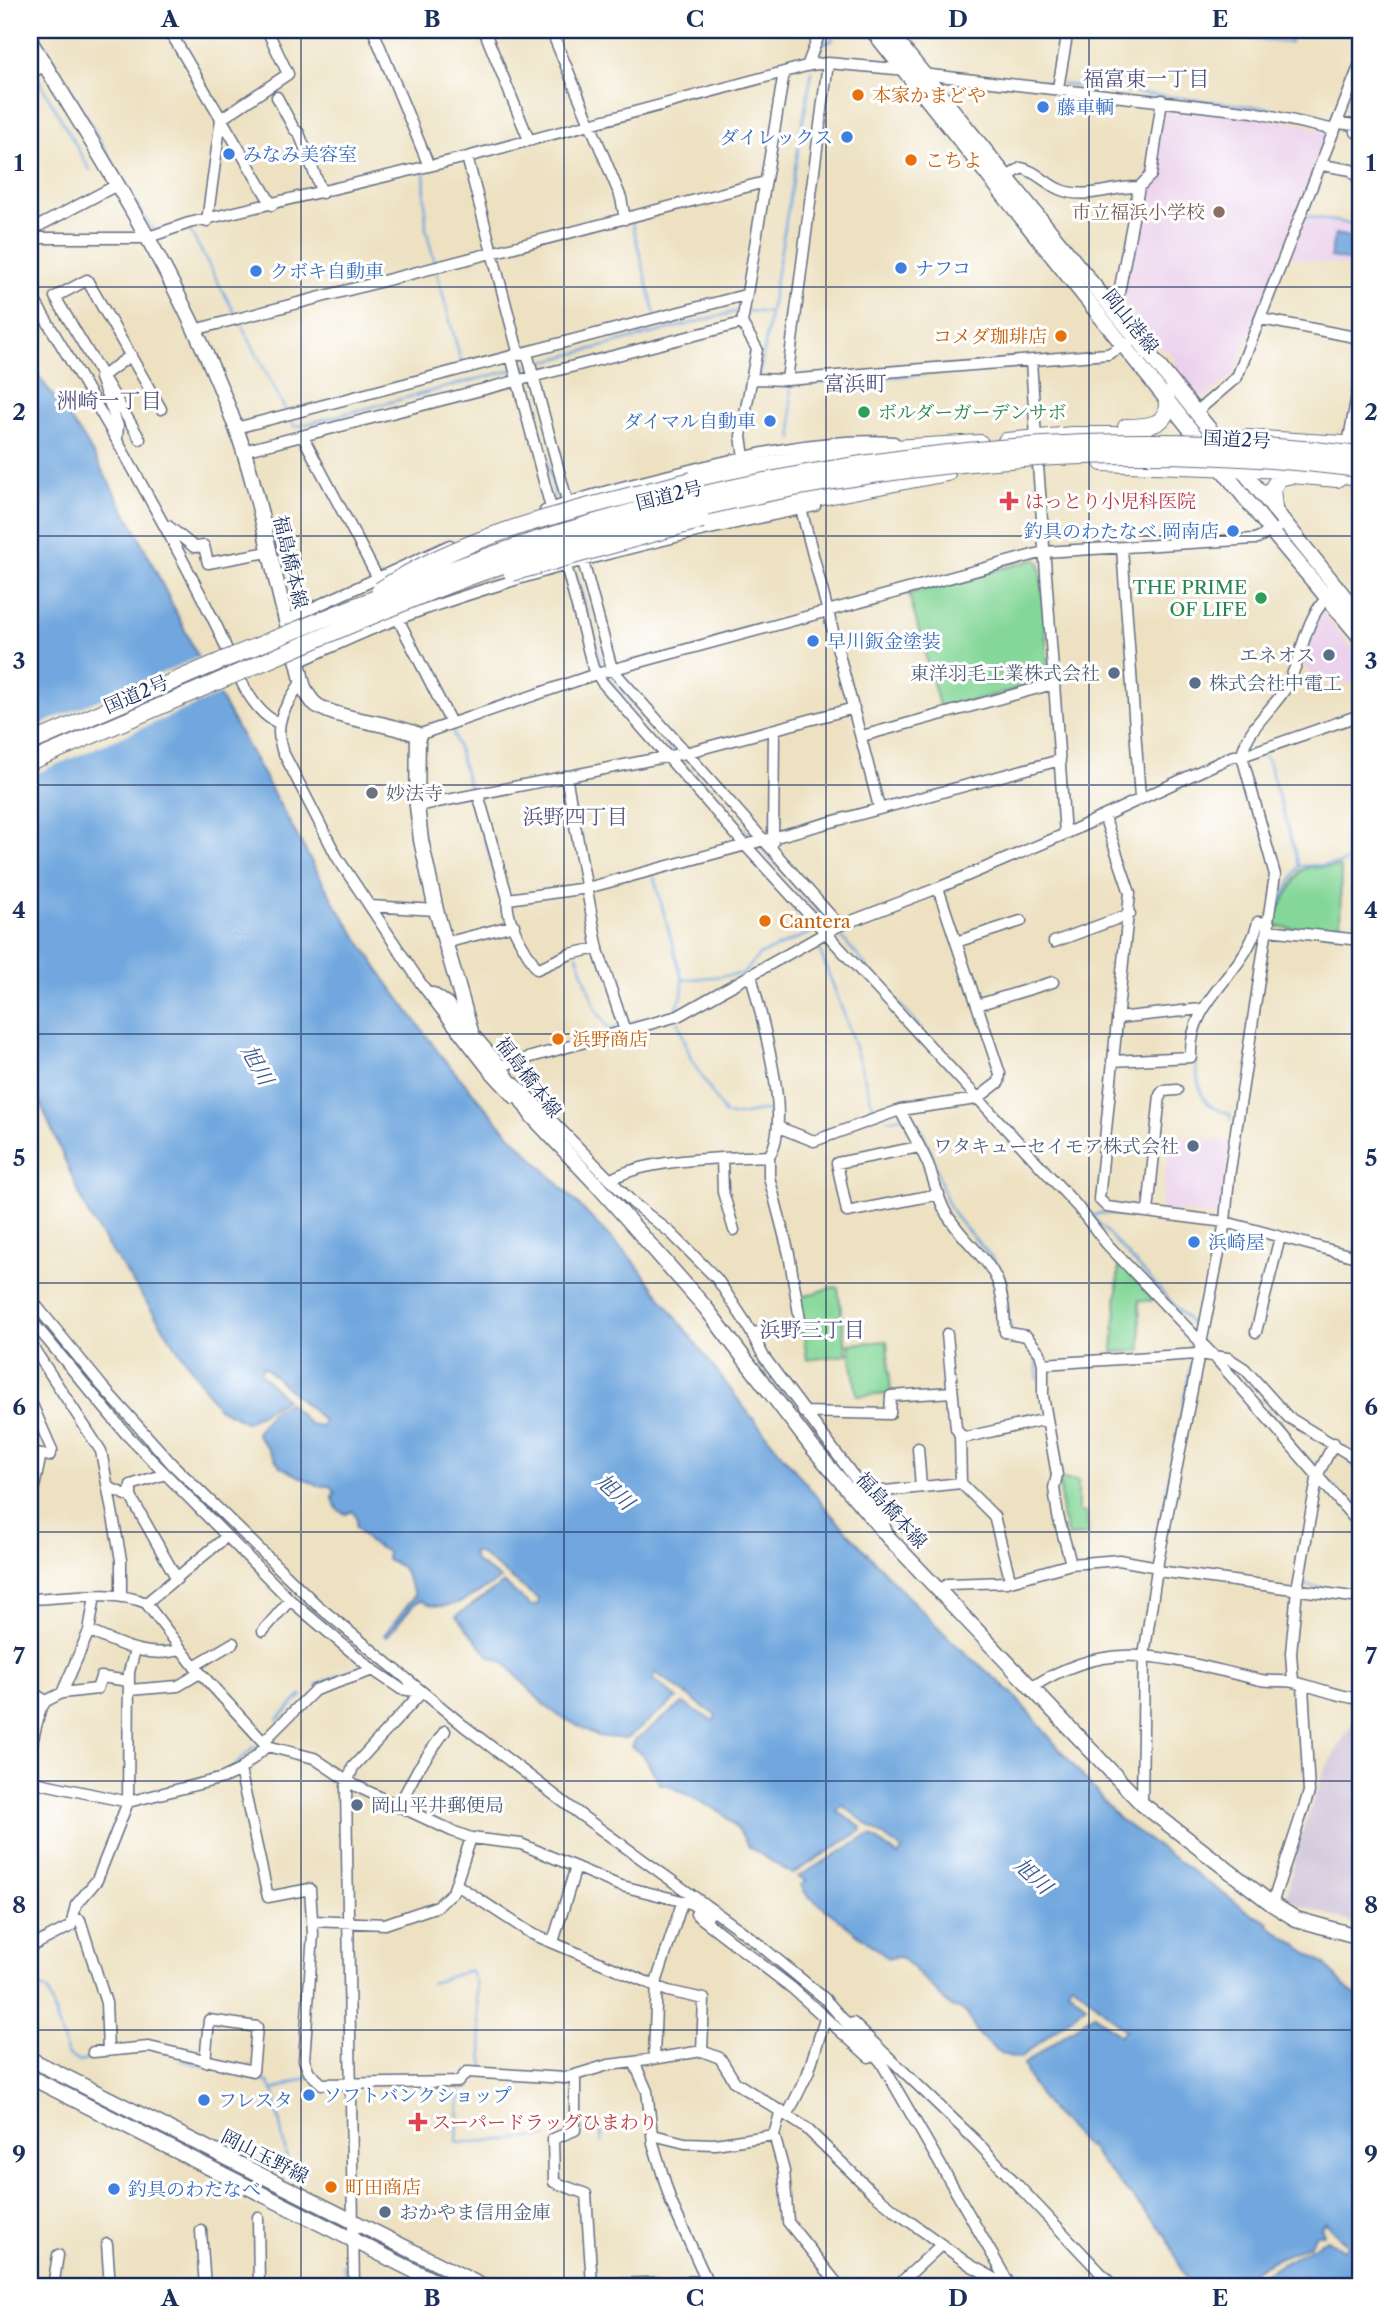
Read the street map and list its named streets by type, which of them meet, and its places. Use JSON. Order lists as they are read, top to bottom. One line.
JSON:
{"streets":{"highway":["国道2号"],"main road":["岡山港線","福島橋本線","岡山玉野線"]},"districts":["福富東一丁目","富浜町","洲崎一丁目","浜野四丁目","浜野三丁目"],"water":["旭川"],"places":{"other":["本家かまどや","藤車輌","ダイレックス","みなみ美容室","こちよ","市立福浜小学校","ナフコ","クボキ自動車","コメダ珈琲店","ボルダーガーデンサボ","ダイマル自動車","釣具のわたなべ 岡南店","THE PRIME OF LIFE","早川鈑金塗装","エネオス","東洋羽毛工業株式会社","株式会社中電工","妙法寺","Cantera","浜野商店","ワタキューセイモア株式会社","浜崎屋","岡山平井郵便局","ソフトバンクショップ","フレスタ","町田商店","釣具のわたなべ","おかやま信用金庫"],"health":["はっとり小児科医院","スーパードラッグひまわり"]},"grid":{"columns":["A","B","C","D","E"],"rows":["1","2","3","4","5","6","7","8","9"]}}
